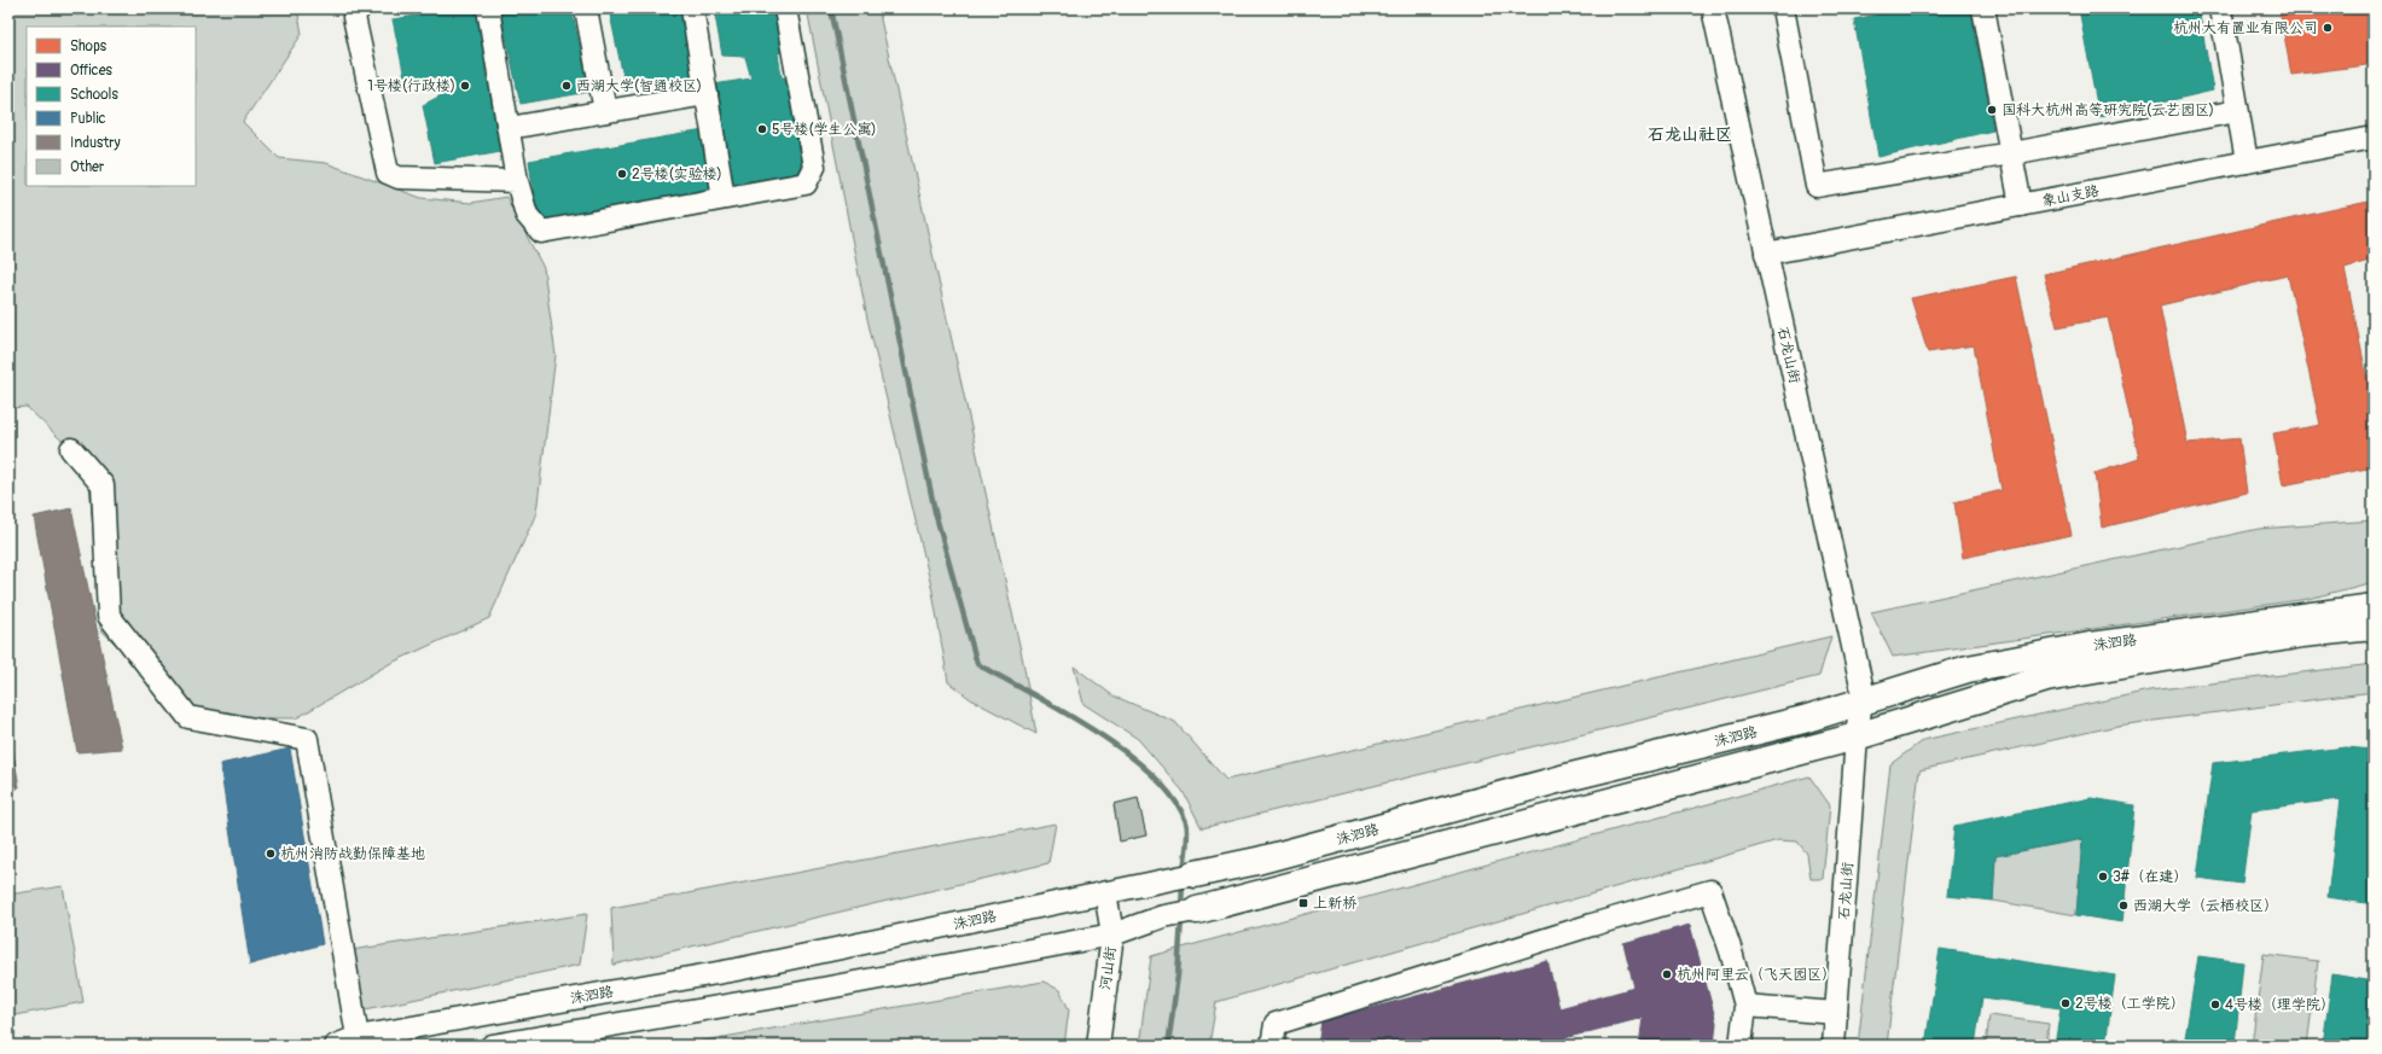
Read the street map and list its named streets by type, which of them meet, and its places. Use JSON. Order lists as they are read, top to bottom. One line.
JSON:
{"streets":{"main road":["洙泗路"],"street":["象山支路","石龙山街","河山街"]},"crossings":[["象山支路","石龙山街"],["石龙山街","洙泗路"],["洙泗路","河山街"]],"districts":["石龙山社区"],"places":{"other":["杭州大有置业有限公司","1号楼(行政楼)","西湖大学(智通校区)","国科大杭州高等研究院(云艺园区)","5号楼(学生公寓)","2号楼(实验楼)","杭州消防战勤保障基地","3#（在建）","西湖大学（云栖校区）","杭州阿里云（飞天园区）","2号楼（工学院）","4号楼（理学院）"],"transit":["上新桥"]},"legend":["Shops","Offices","Schools","Public","Industry","Other"]}
